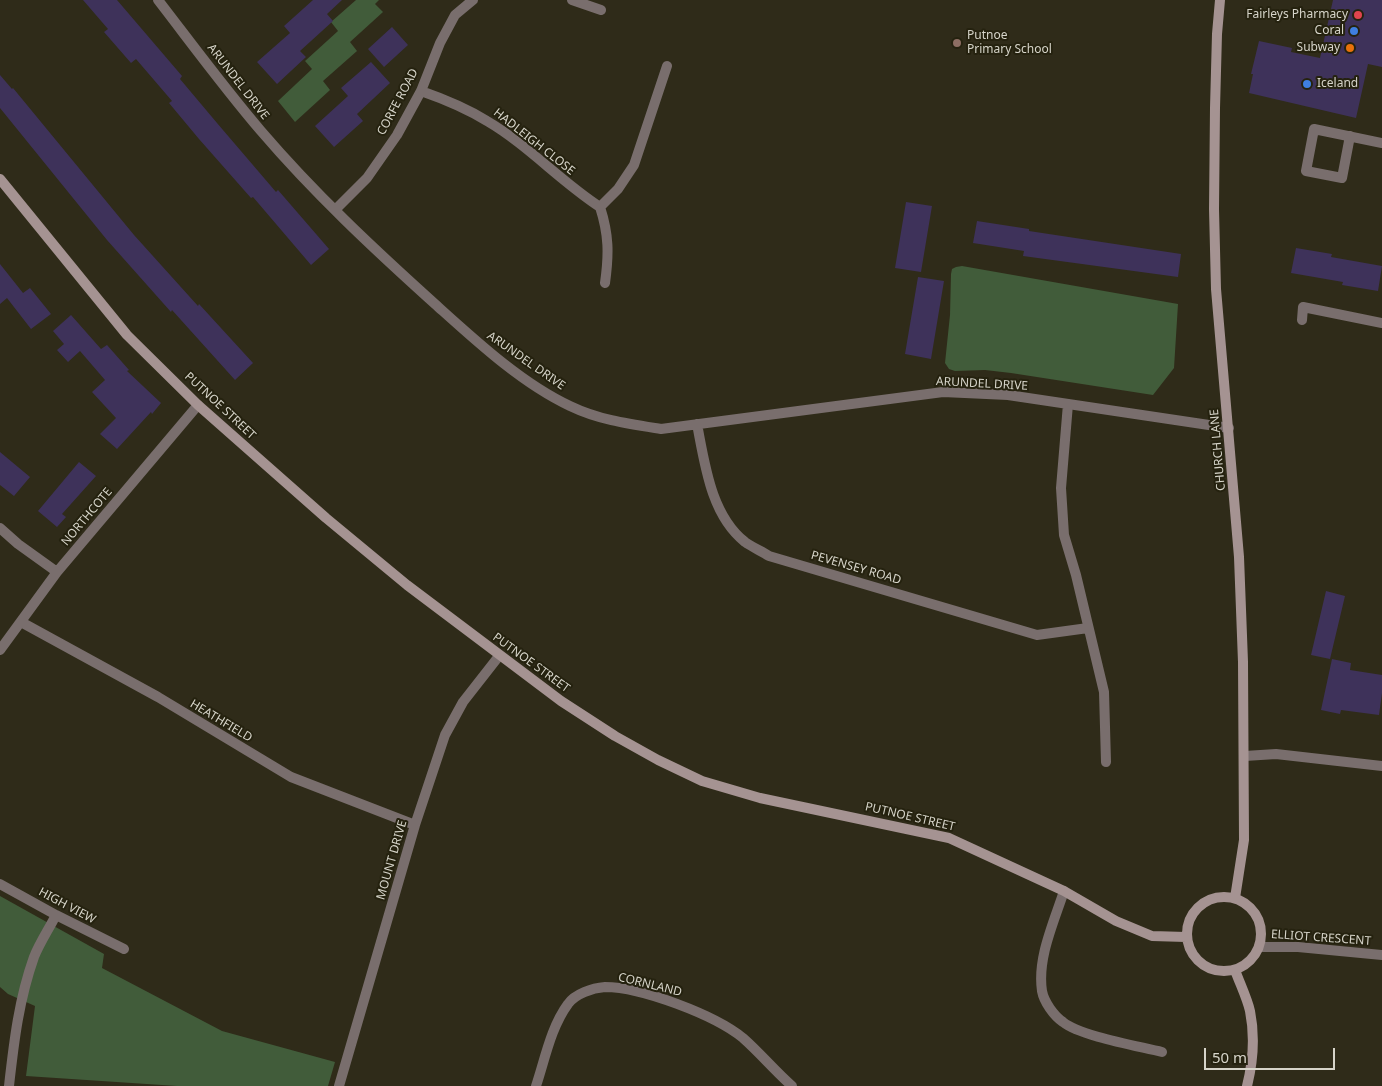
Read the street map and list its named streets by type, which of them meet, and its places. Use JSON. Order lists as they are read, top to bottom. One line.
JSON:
{"streets":{"street":["ARUNDEL DRIVE","CORFE ROAD","HADLEIGH CLOSE","PUTNOE STREET","CHURCH LANE","NORTHCOTE","PEVENSEY ROAD","HEATHFIELD","MOUNT DRIVE","HIGH VIEW","ELLIOT CRESCENT","CORNLAND"]},"crossings":[["ARUNDEL DRIVE","CORFE ROAD"],["ARUNDEL DRIVE","CHURCH LANE"],["ARUNDEL DRIVE","PEVENSEY ROAD"],["CORFE ROAD","HADLEIGH CLOSE"],["PUTNOE STREET","CHURCH LANE"],["PUTNOE STREET","NORTHCOTE"],["PUTNOE STREET","MOUNT DRIVE"],["PUTNOE STREET","ELLIOT CRESCENT"],["CHURCH LANE","ELLIOT CRESCENT"],["NORTHCOTE","HEATHFIELD"],["HEATHFIELD","MOUNT DRIVE"]],"places":["Fairleys Pharmacy","Coral","Putnoe Primary School","Subway","Iceland"],"scale_bar":"50 m"}
